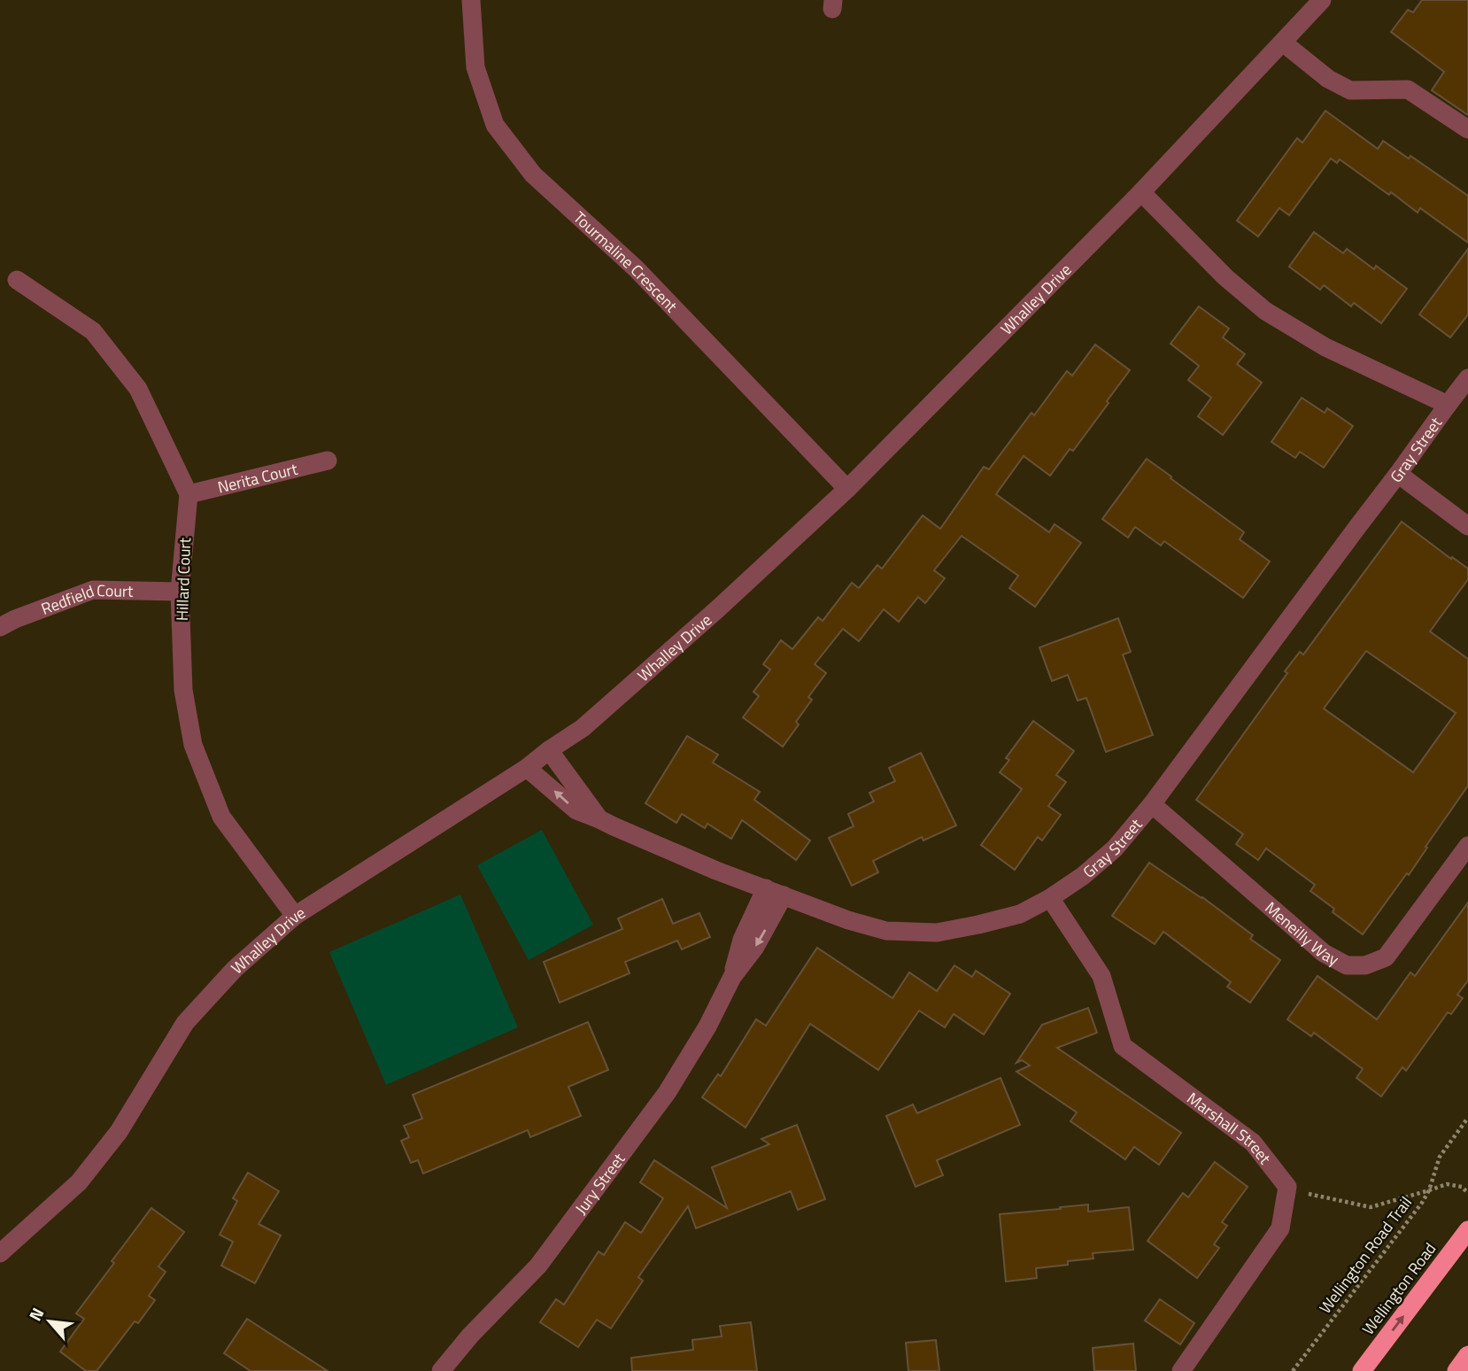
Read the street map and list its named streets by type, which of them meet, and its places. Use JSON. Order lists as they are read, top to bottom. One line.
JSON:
{"streets":{"highway":["Wellington Road"],"street":["Tourmaline Crescent","Whalley Drive","Gray Street","Nerita Court","Hillard Court","Redfield Court","Meneilly Way","Marshall Street","Jury Street"],"path":["Wellington Road Trail"]},"crossings":[["Tourmaline Crescent","Whalley Drive"],["Whalley Drive","Gray Street"],["Whalley Drive","Hillard Court"],["Gray Street","Meneilly Way"],["Gray Street","Marshall Street"],["Gray Street","Jury Street"],["Nerita Court","Hillard Court"],["Hillard Court","Redfield Court"]],"one_way":["Wellington Road"],"north":"top left"}
